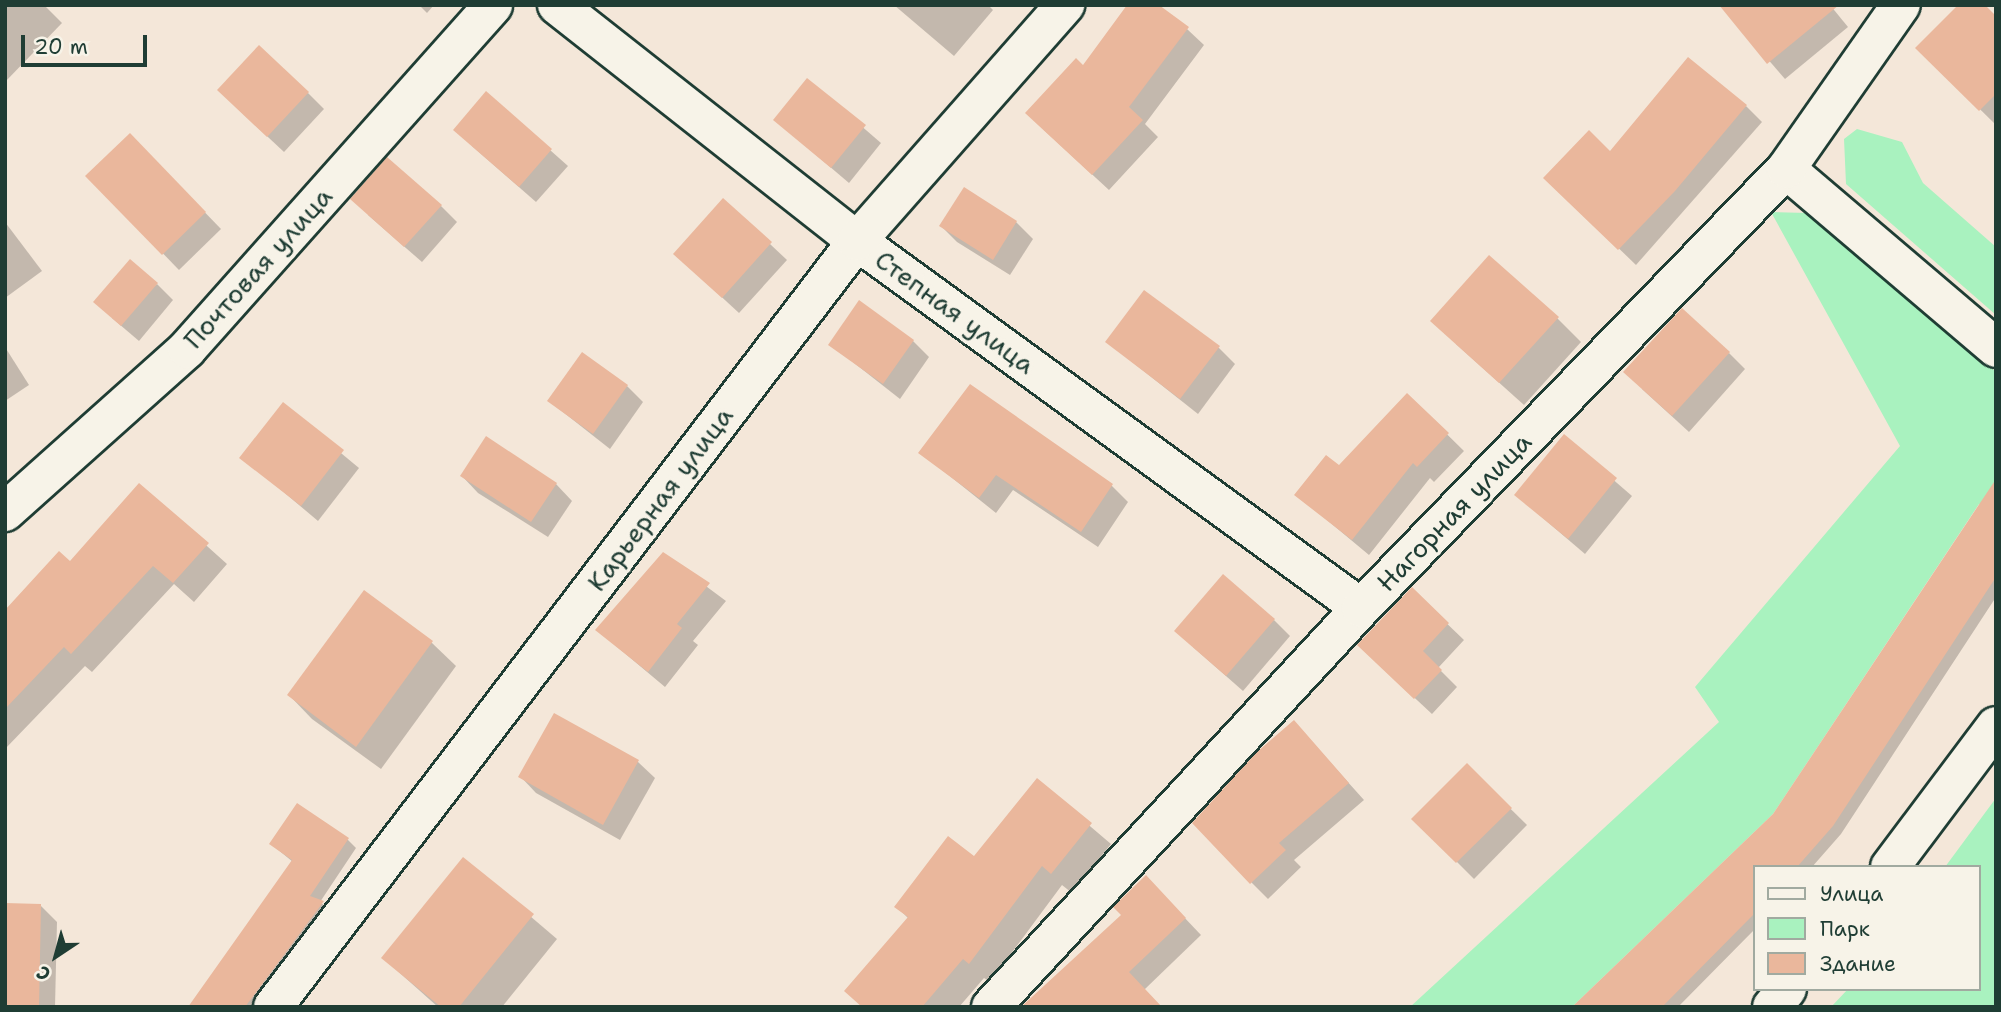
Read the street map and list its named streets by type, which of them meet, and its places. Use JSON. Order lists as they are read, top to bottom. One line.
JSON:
{"streets":{"street":["Почтовая улица","Степная улица","Карьерная улица","Нагорная улица"]},"crossings":[["Степная улица","Карьерная улица"],["Степная улица","Нагорная улица"]],"legend":["Улица","Парк","Здание"],"scale_bar":"20 m","north":"bottom left"}
